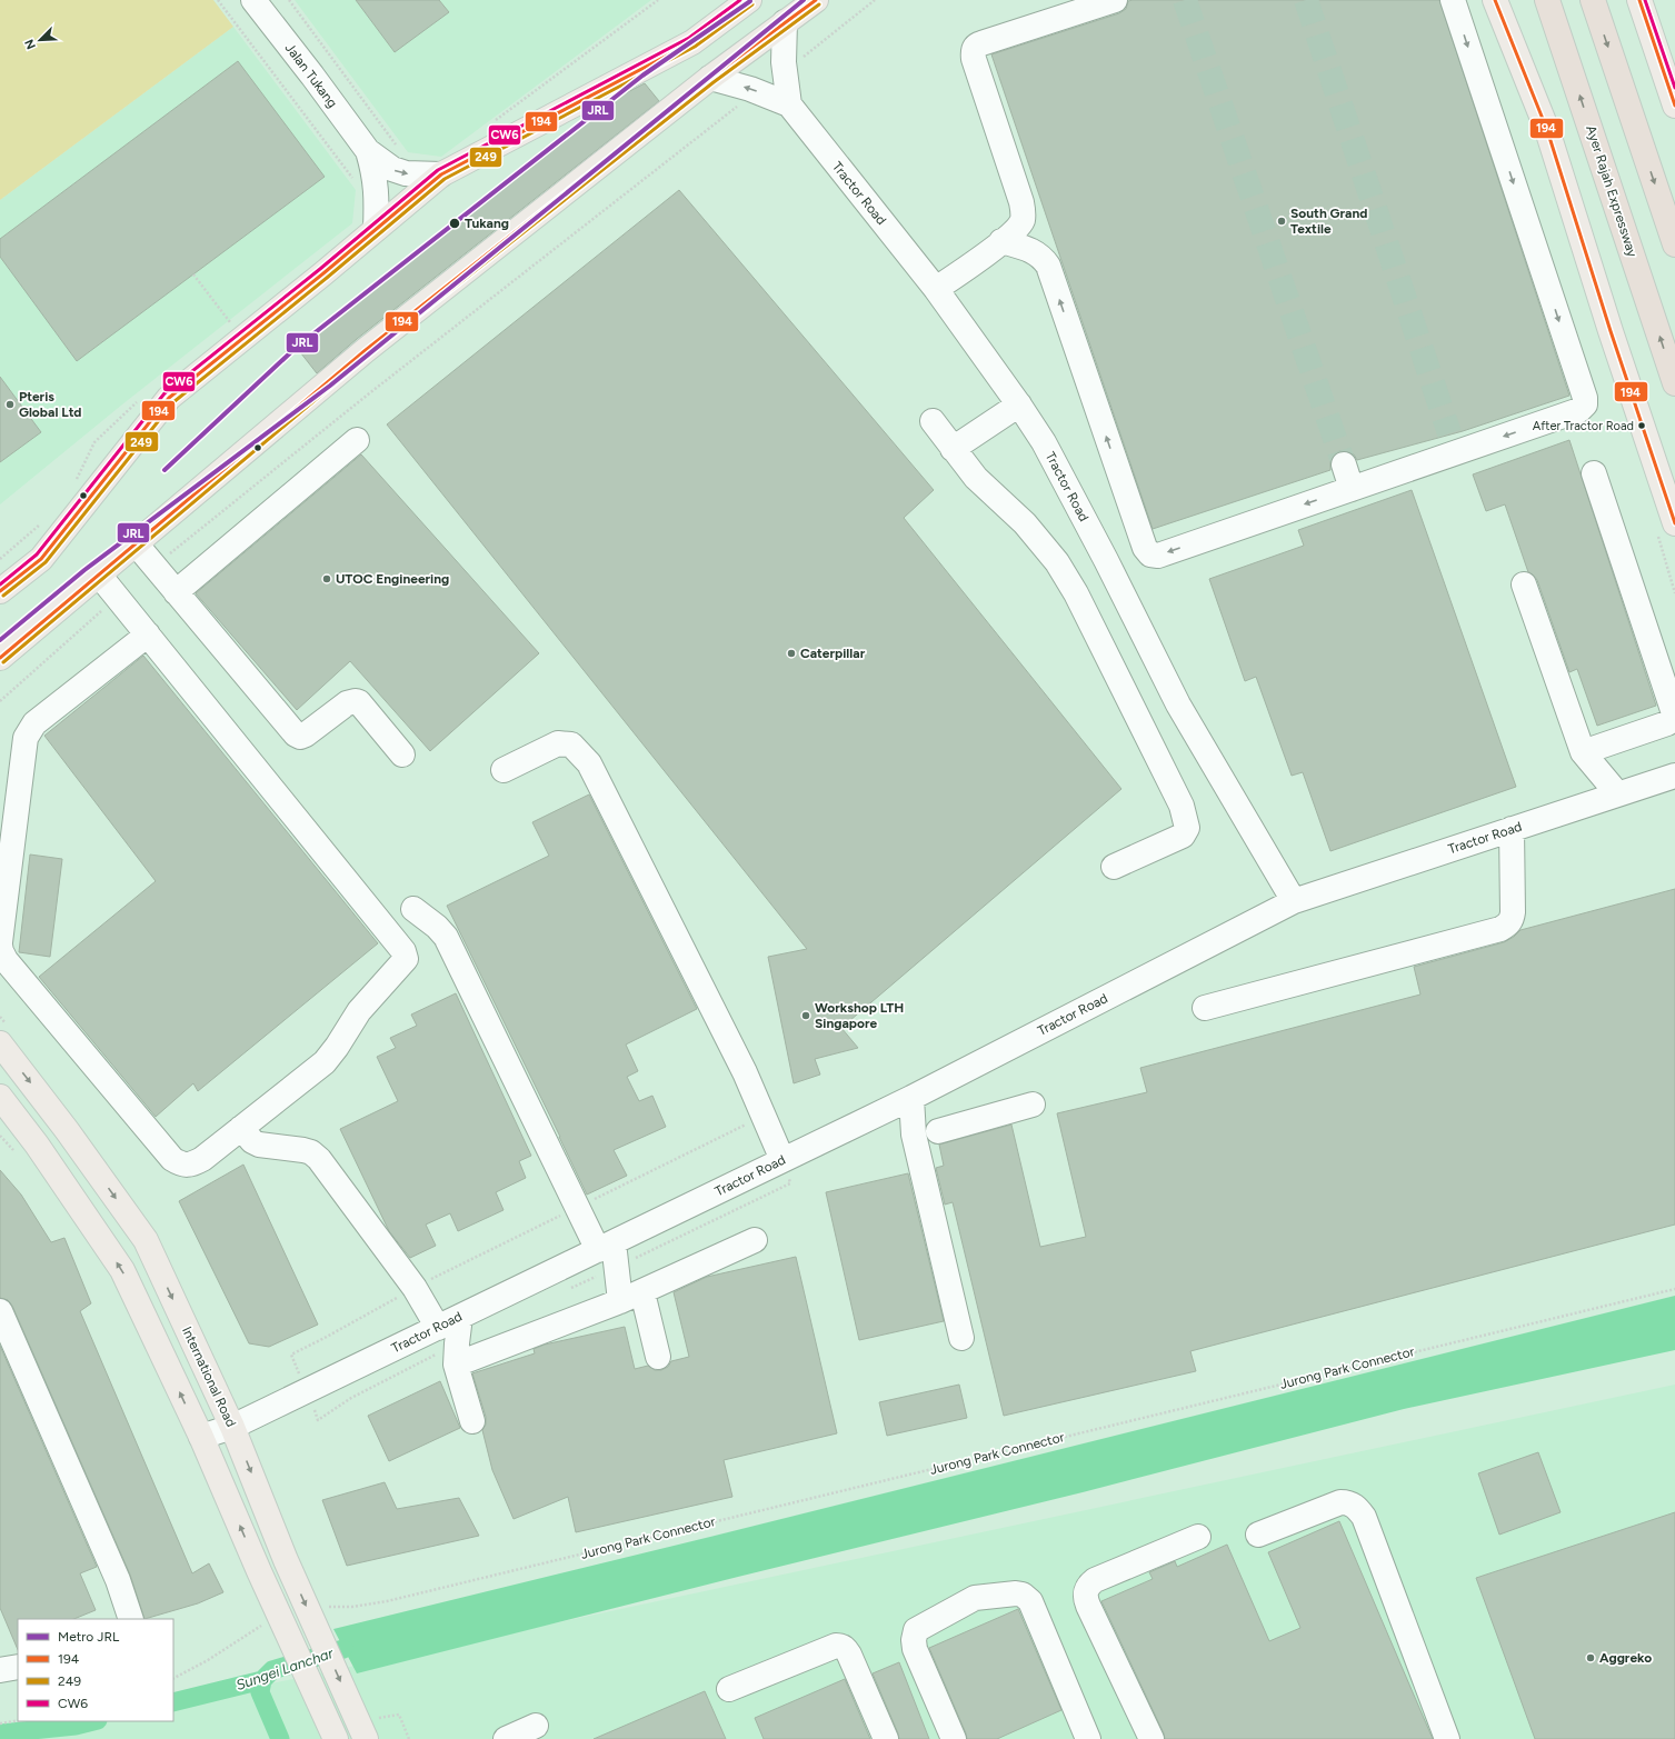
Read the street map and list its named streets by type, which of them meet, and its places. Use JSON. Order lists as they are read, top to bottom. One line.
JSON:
{"streets":{"highway":["Ayer Rajah Expressway"],"main road":["International Road"],"street":["Jalan Tukang","Tractor Road"],"path":["Jurong Park Connector"]},"crossings":[["Tractor Road","International Road"],["Jurong Park Connector","International Road"]],"water":["Sungei Lanchar"],"places":["South Grand Textile","Tukang","Pteris Global Ltd","After Tractor Road","UTOC Engineering","Caterpillar","Workshop LTH Singapore","Aggreko"],"lines":["metro line JRL","transit line 194","transit line CW6","transit line 249"],"legend":["Metro JRL","194","249","CW6"],"north":"bottom left"}
